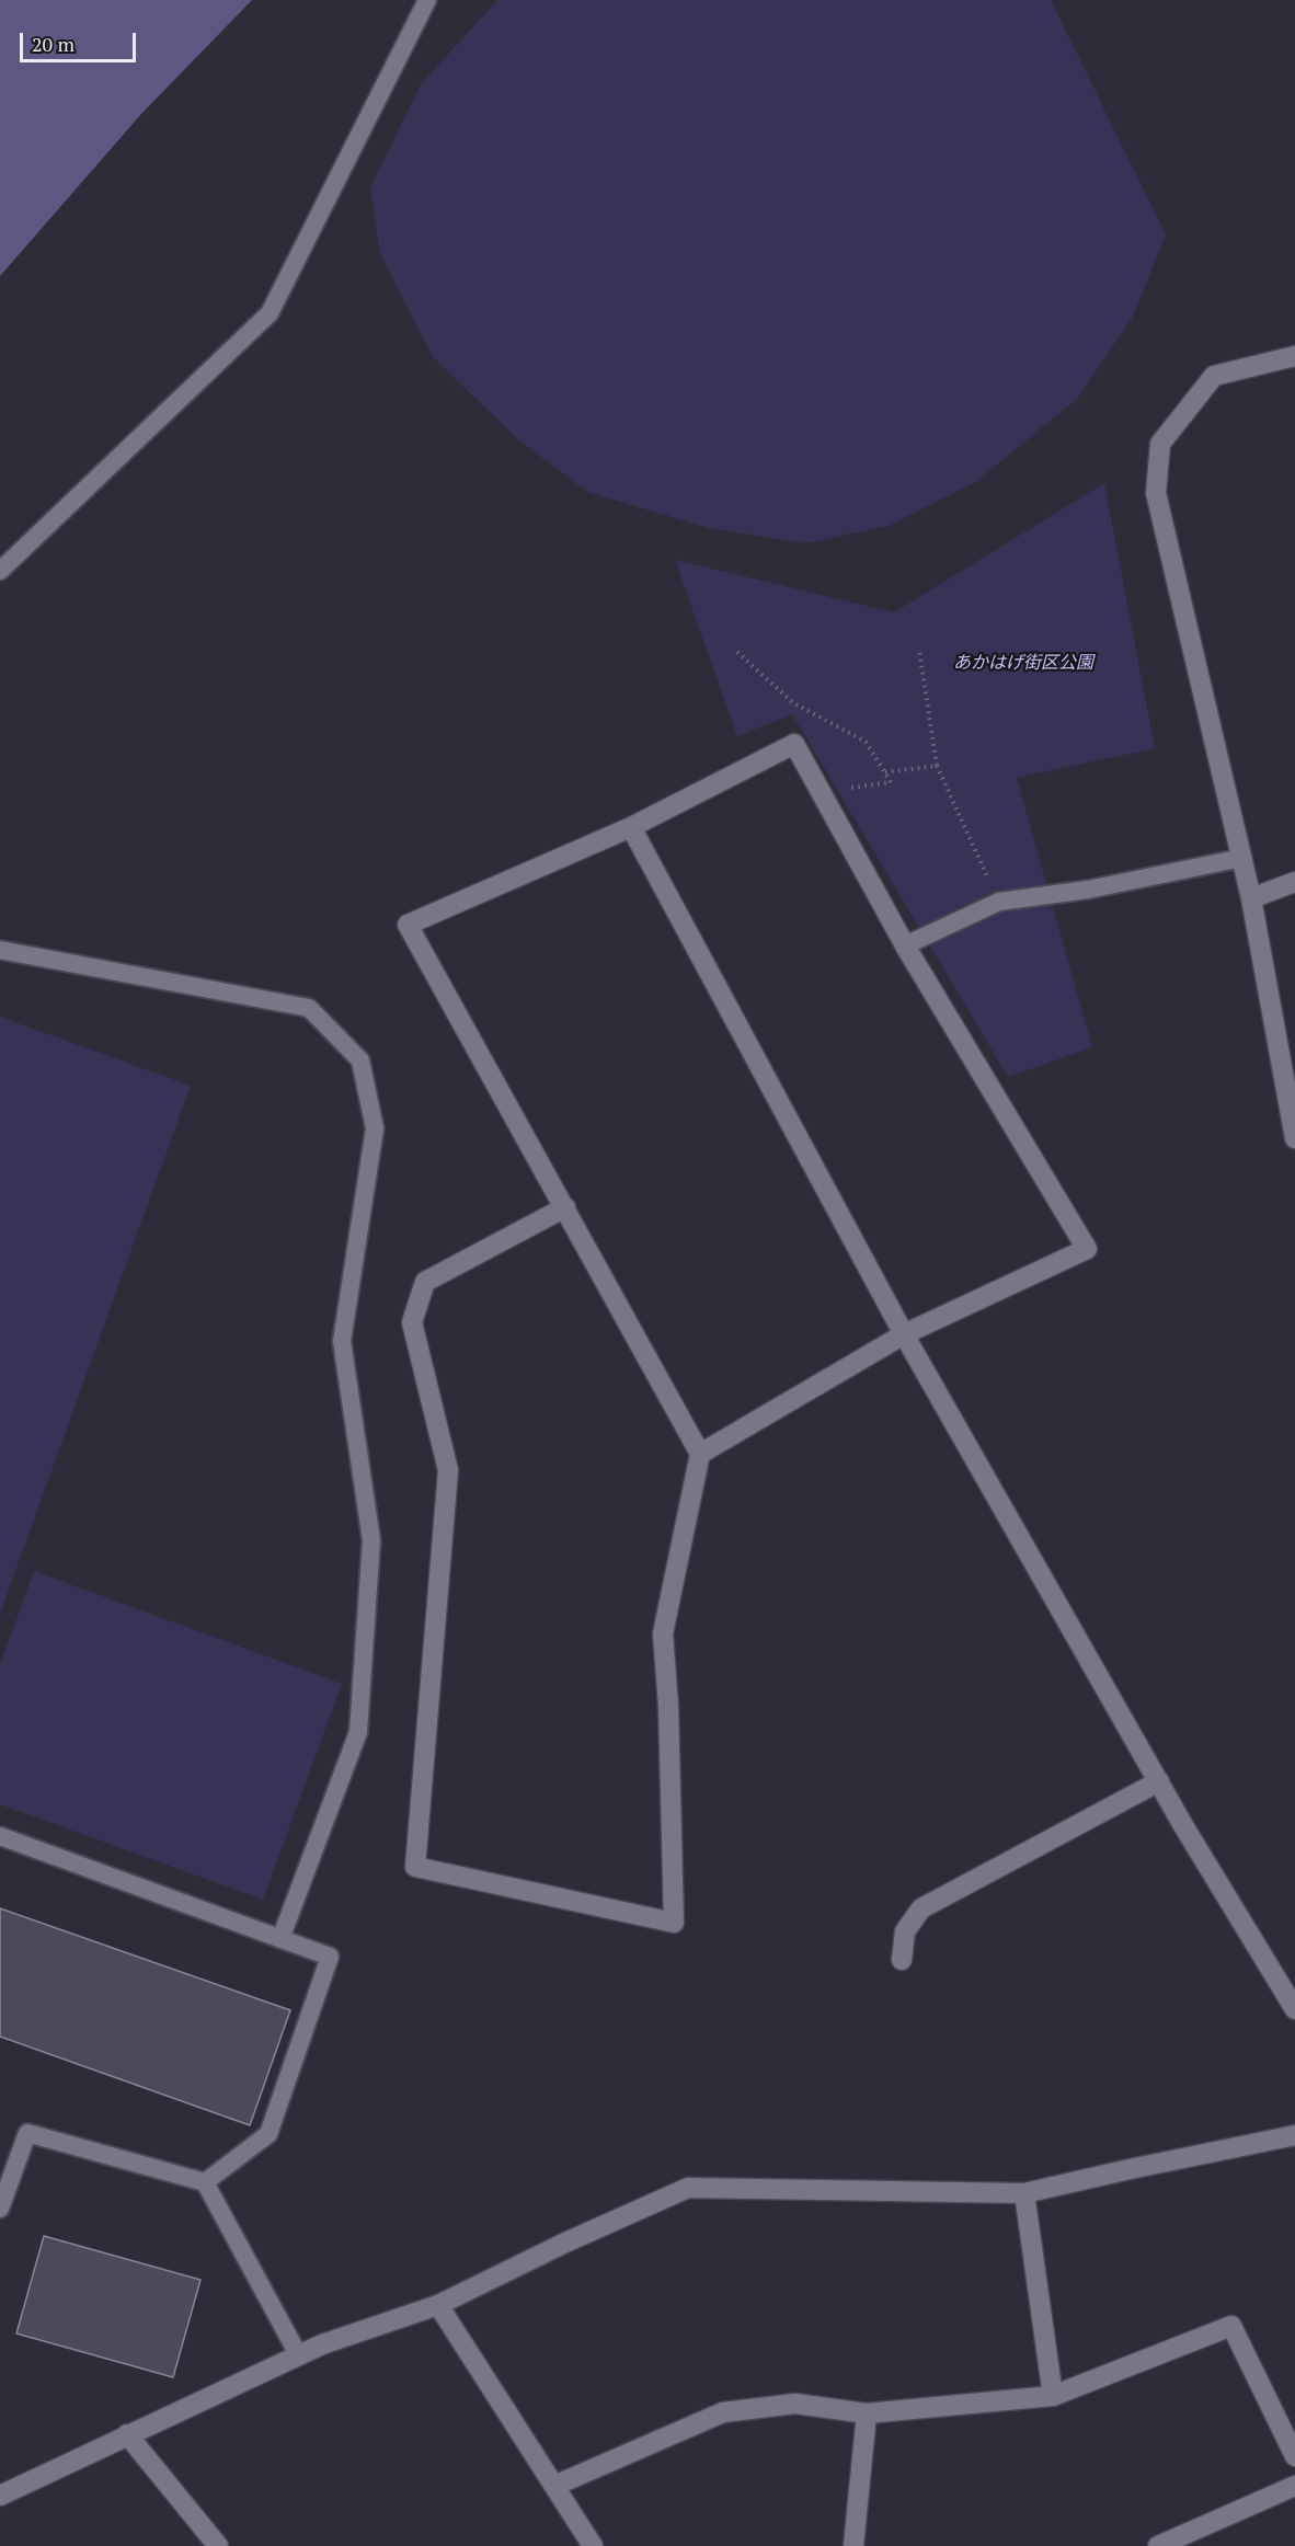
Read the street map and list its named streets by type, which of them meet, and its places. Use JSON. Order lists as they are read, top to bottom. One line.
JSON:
{"parks":["あかはげ街区公園"],"scale_bar":"20 m"}
